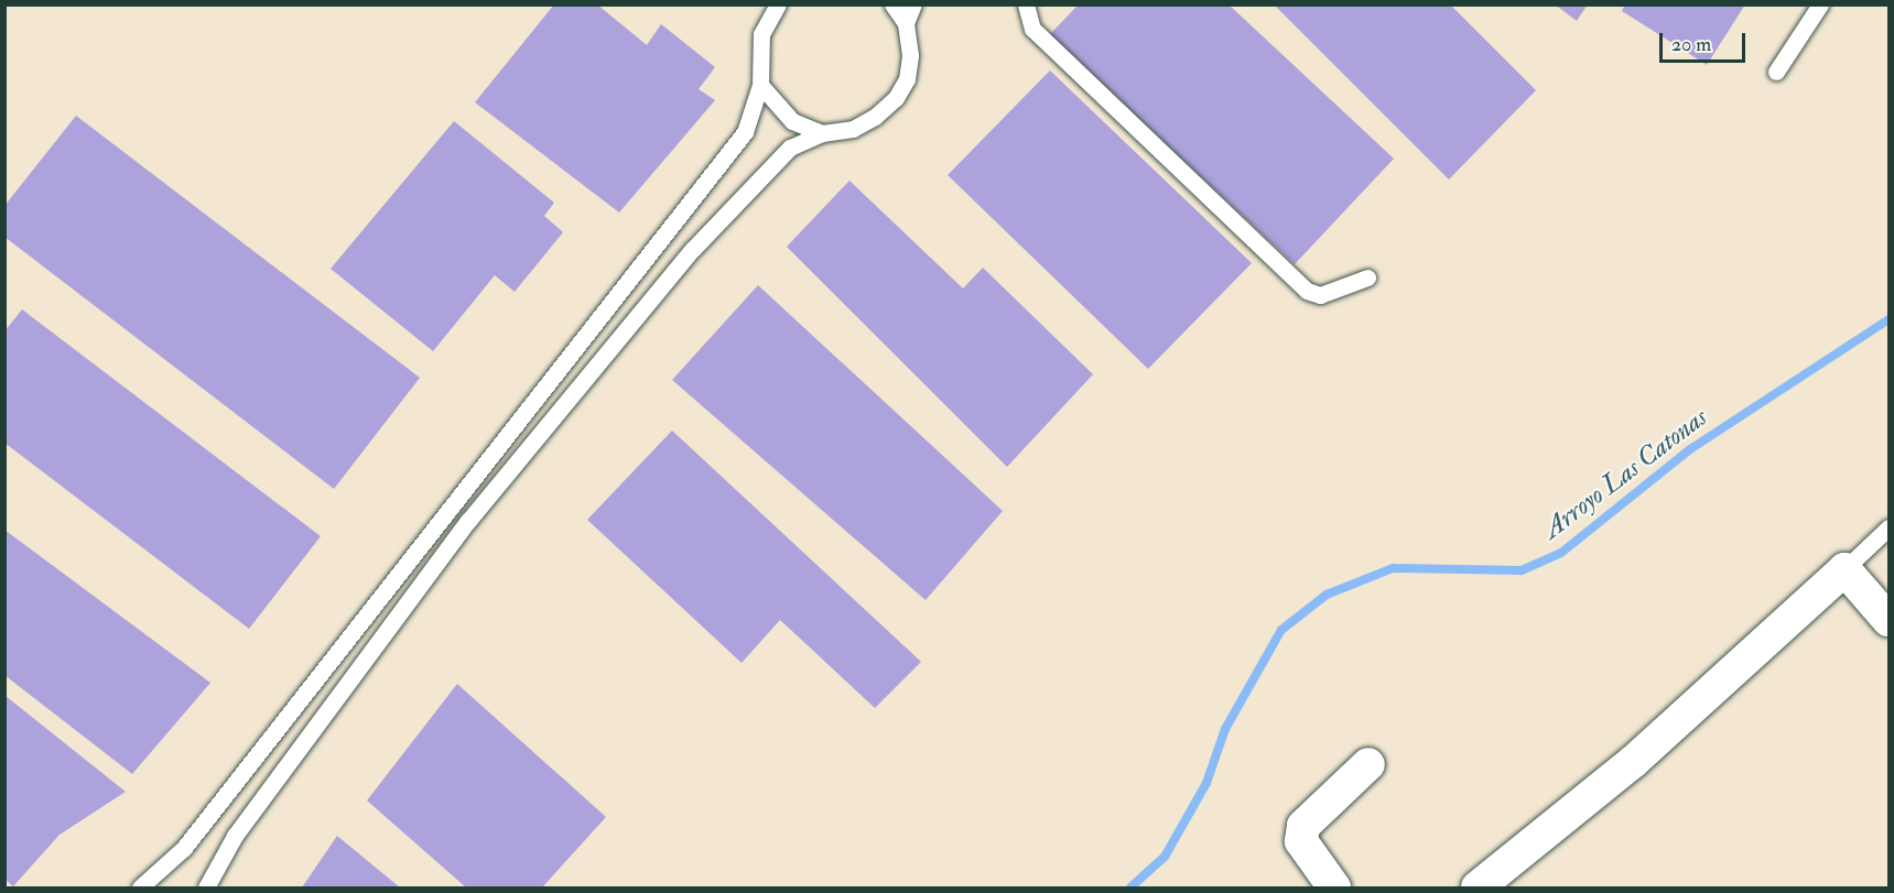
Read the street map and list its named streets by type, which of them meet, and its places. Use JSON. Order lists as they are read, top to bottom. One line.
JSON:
{"water":["Arroyo Las Catonas"],"scale_bar":"20 m"}
